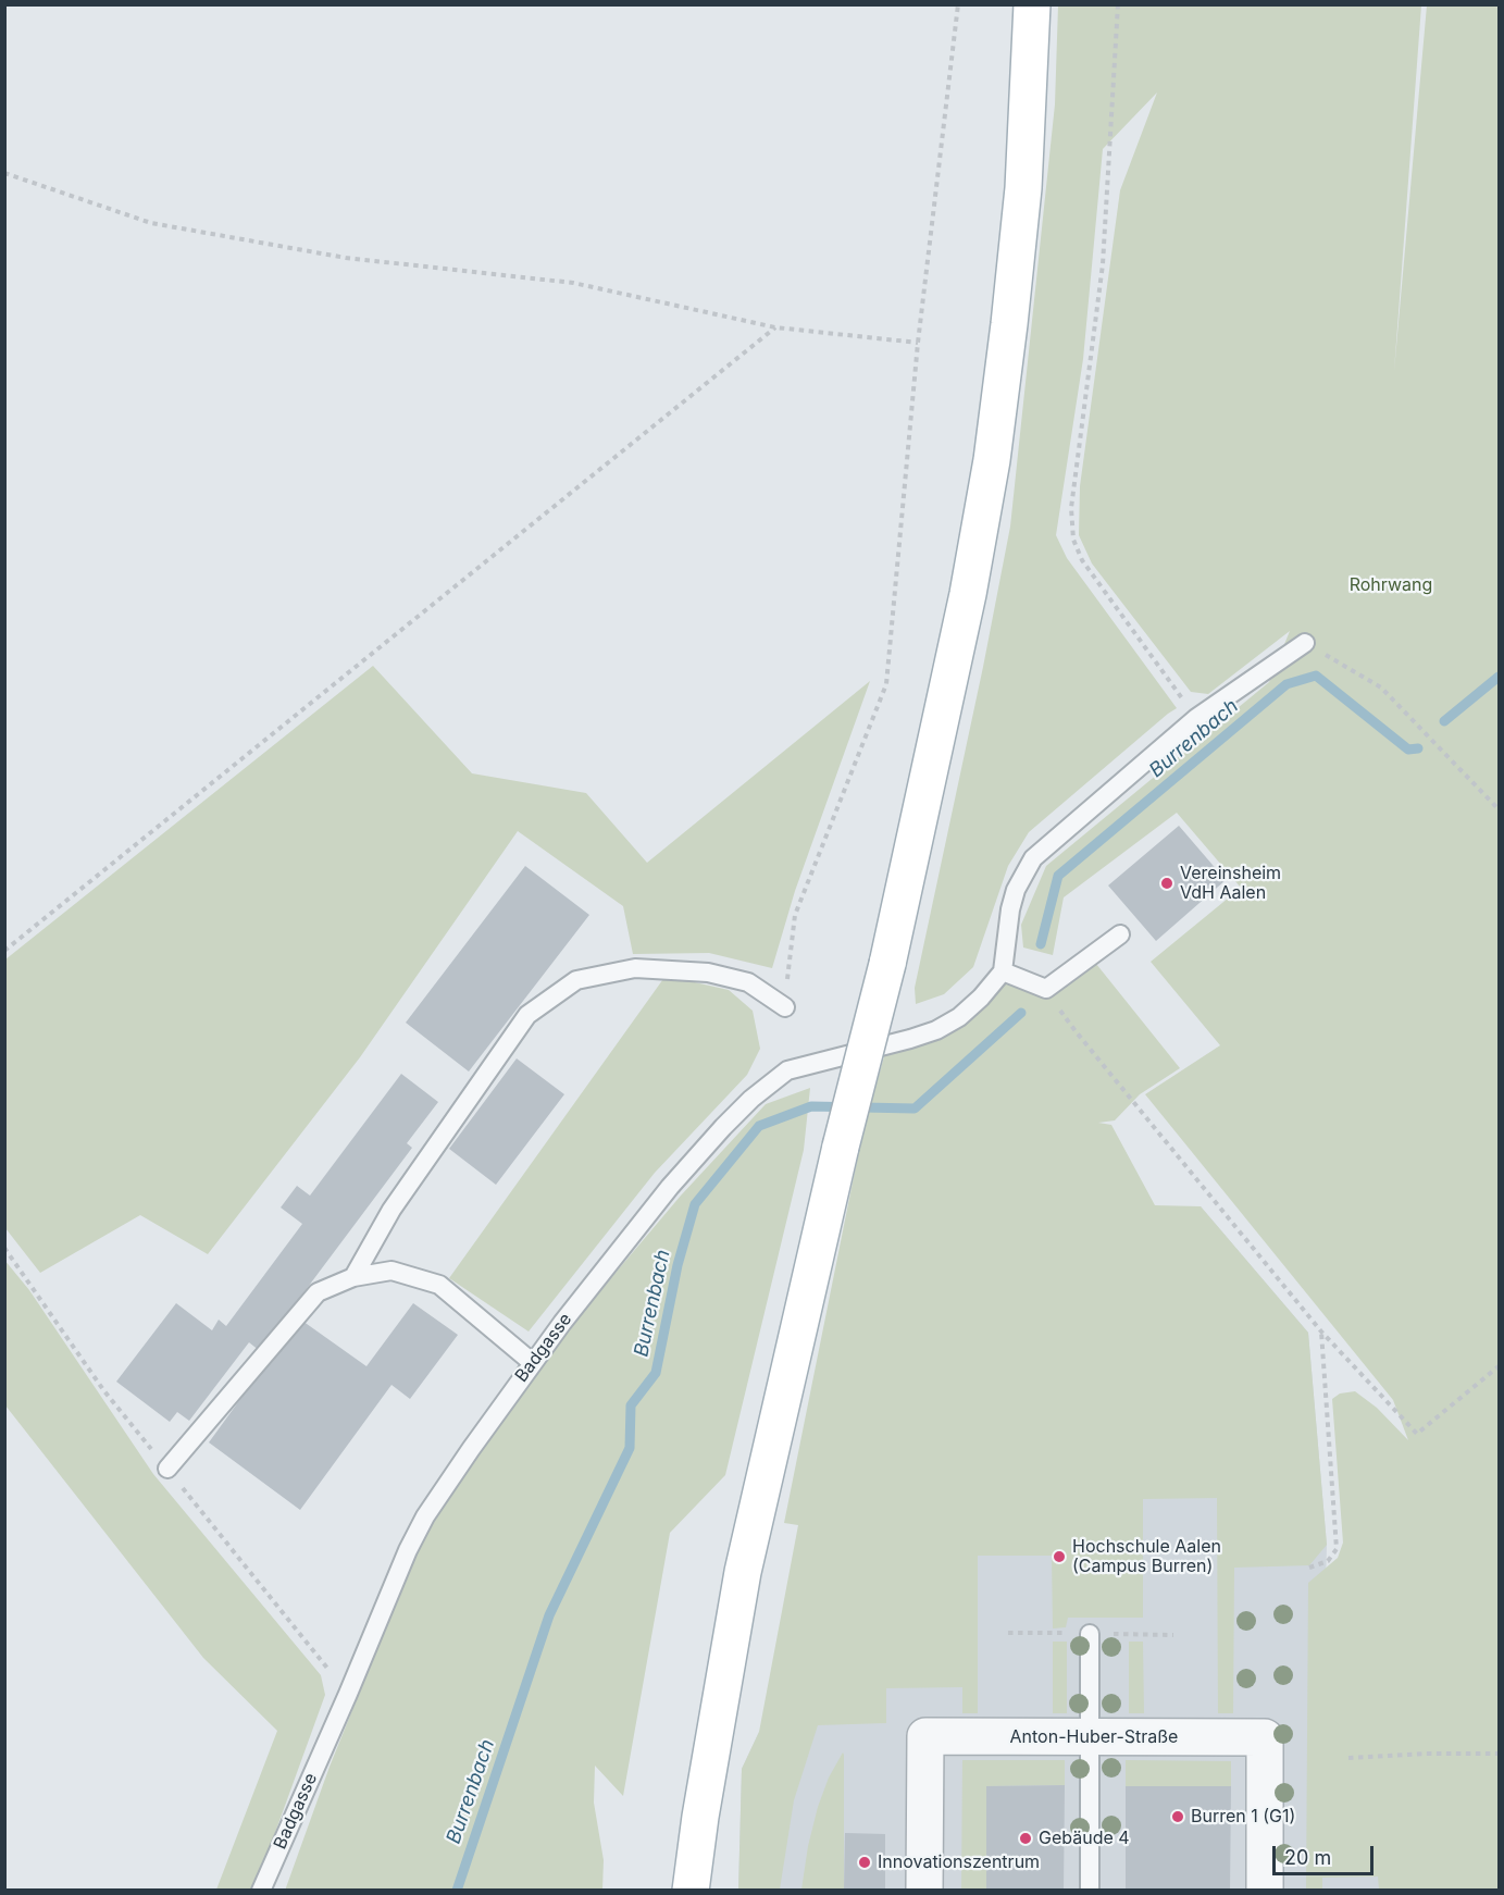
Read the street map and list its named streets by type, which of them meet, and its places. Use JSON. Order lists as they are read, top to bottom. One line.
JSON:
{"streets":{"street":["Anton-Huber-Straße"],"lane":["Badgasse"]},"water":["Burrenbach"],"parks":["Rohrwang"],"places":["Vereinsheim VdH Aalen","Hochschule Aalen (Campus Burren)","Burren 1 (G1)","Gebäude 4","Innovationszentrum"],"scale_bar":"20 m"}
